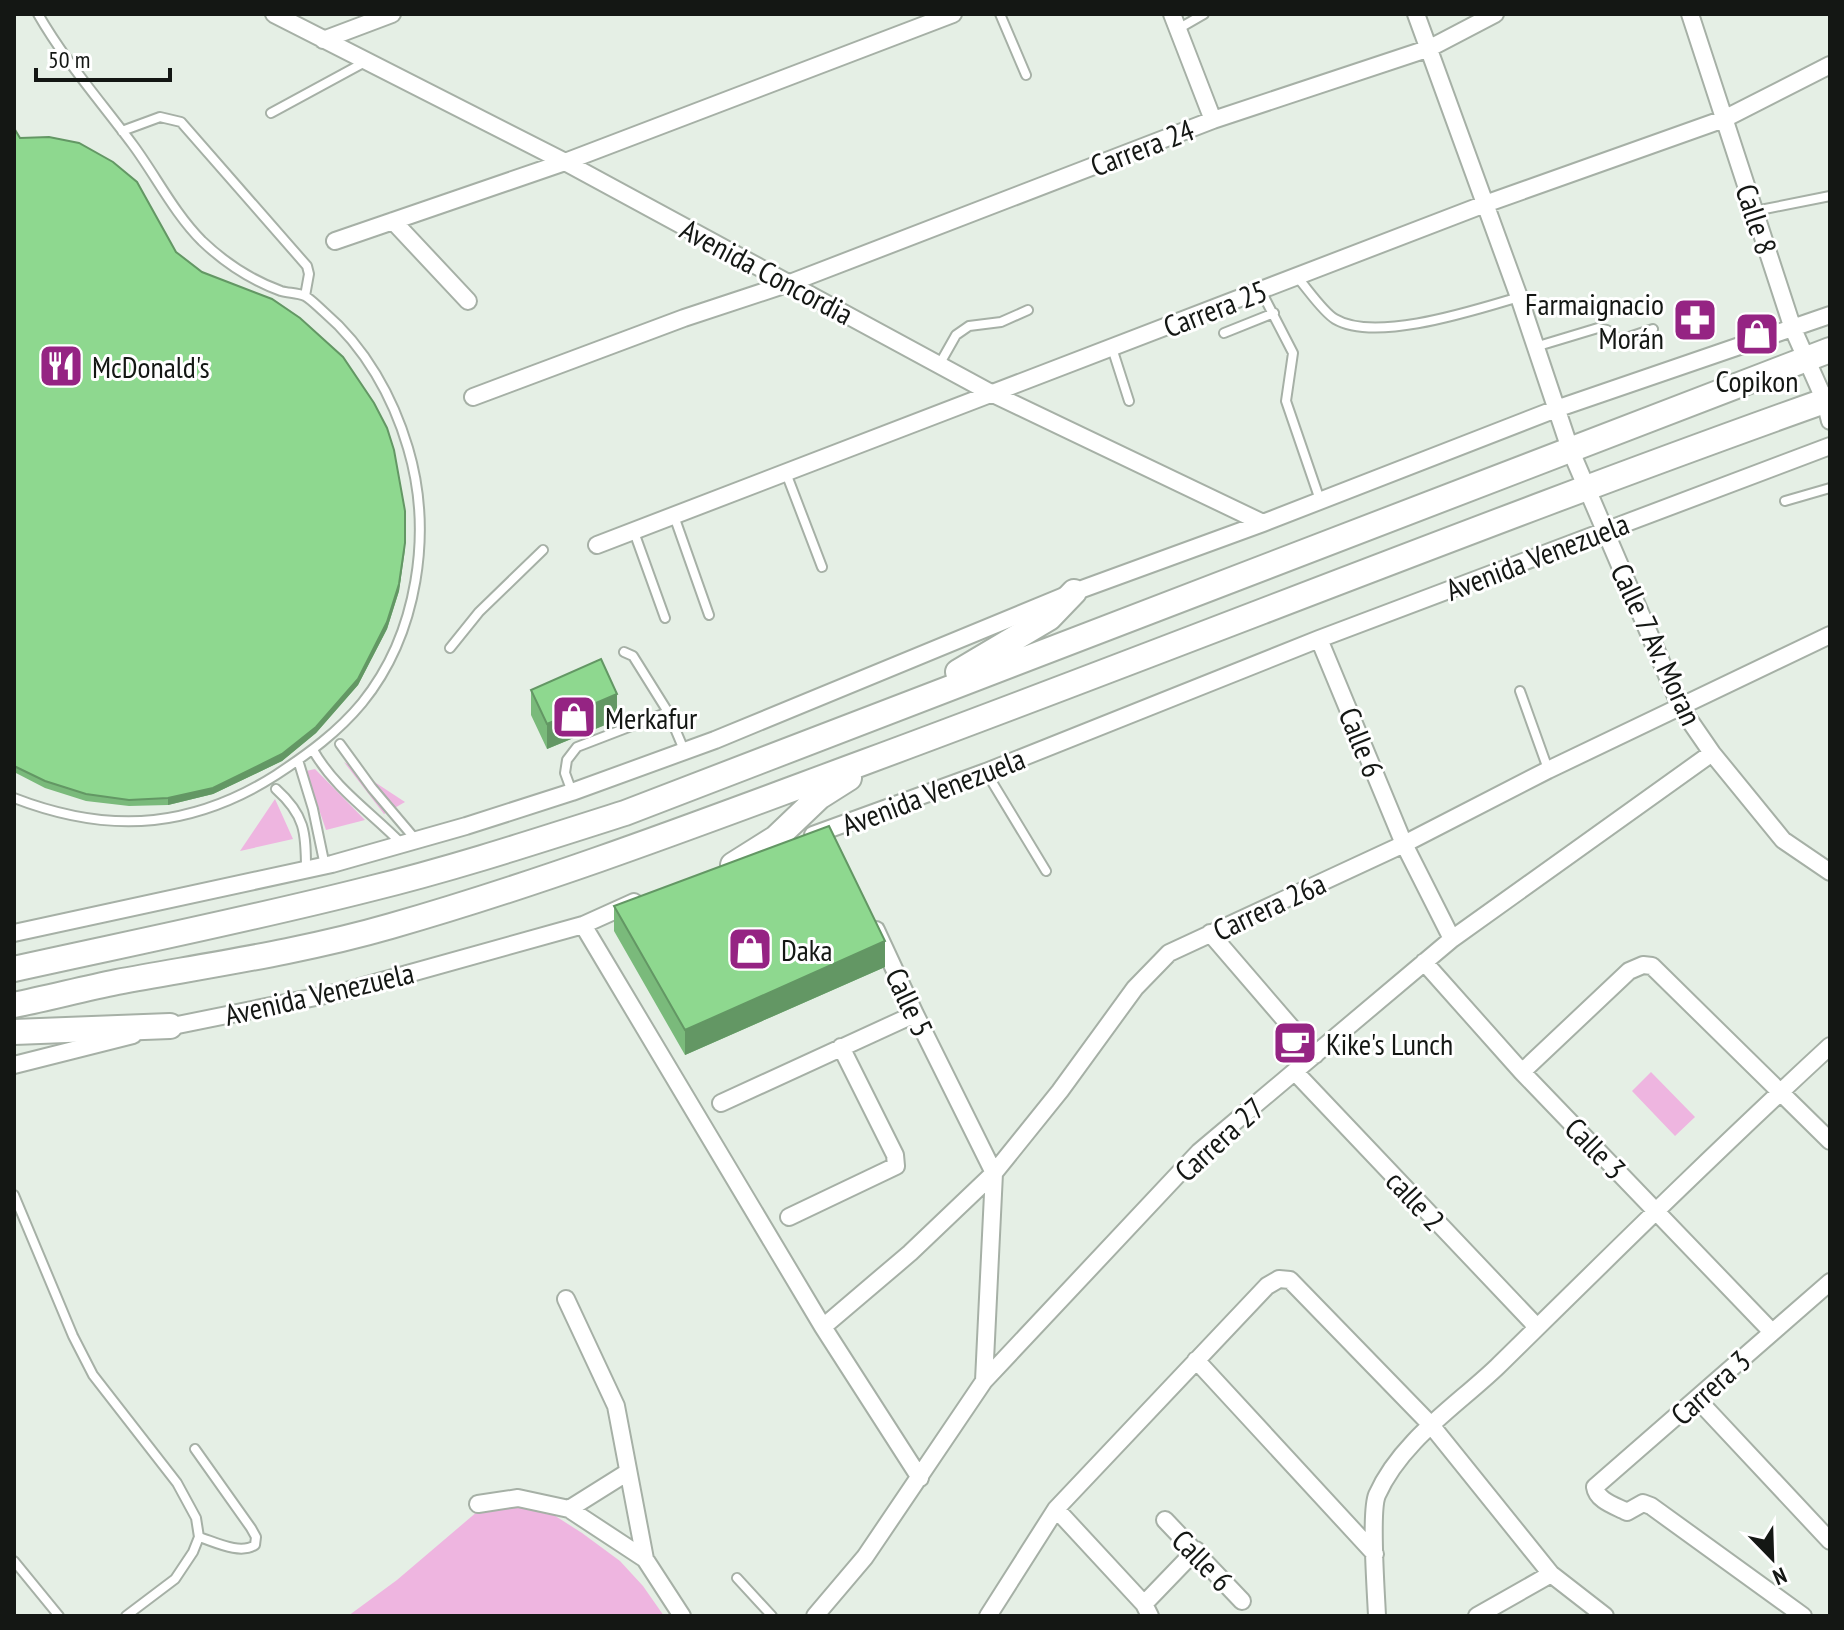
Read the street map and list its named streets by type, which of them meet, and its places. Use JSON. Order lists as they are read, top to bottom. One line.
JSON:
{"streets":{"street":["Carrera 24","Calle 8","Avenida Concordia","Carrera 25","Avenida Venezuela","Calle 7 Av. Moran","Calle 6","Carrera 26a","Calle 5","Carrera 27","Calle 3","calle 2","Carrera 3"]},"crossings":[["Carrera 24","Avenida Concordia"],["Carrera 24","Calle 7 Av. Moran"],["Calle 8","Carrera 25"],["Calle 8","Avenida Venezuela"],["Avenida Concordia","Carrera 25"],["Carrera 25","Calle 7 Av. Moran"],["Avenida Venezuela","Calle 7 Av. Moran"],["Avenida Venezuela","Calle 6"],["Calle 7 Av. Moran","Carrera 26a"],["Calle 7 Av. Moran","Carrera 27"],["Calle 6","Carrera 26a"],["Calle 6","Carrera 27"],["Carrera 26a","Calle 5"],["Carrera 27","Calle 3"],["Carrera 27","calle 2"],["Calle 3","Carrera 3"]],"places":{"pharmacy":["Farmaignacio Morán"],"shop":["Copikon","Merkafur","Daka"],"restaurant":["McDonald's"],"cafe":["Kike's Lunch"]},"scale_bar":"50 m","north":"bottom right"}
